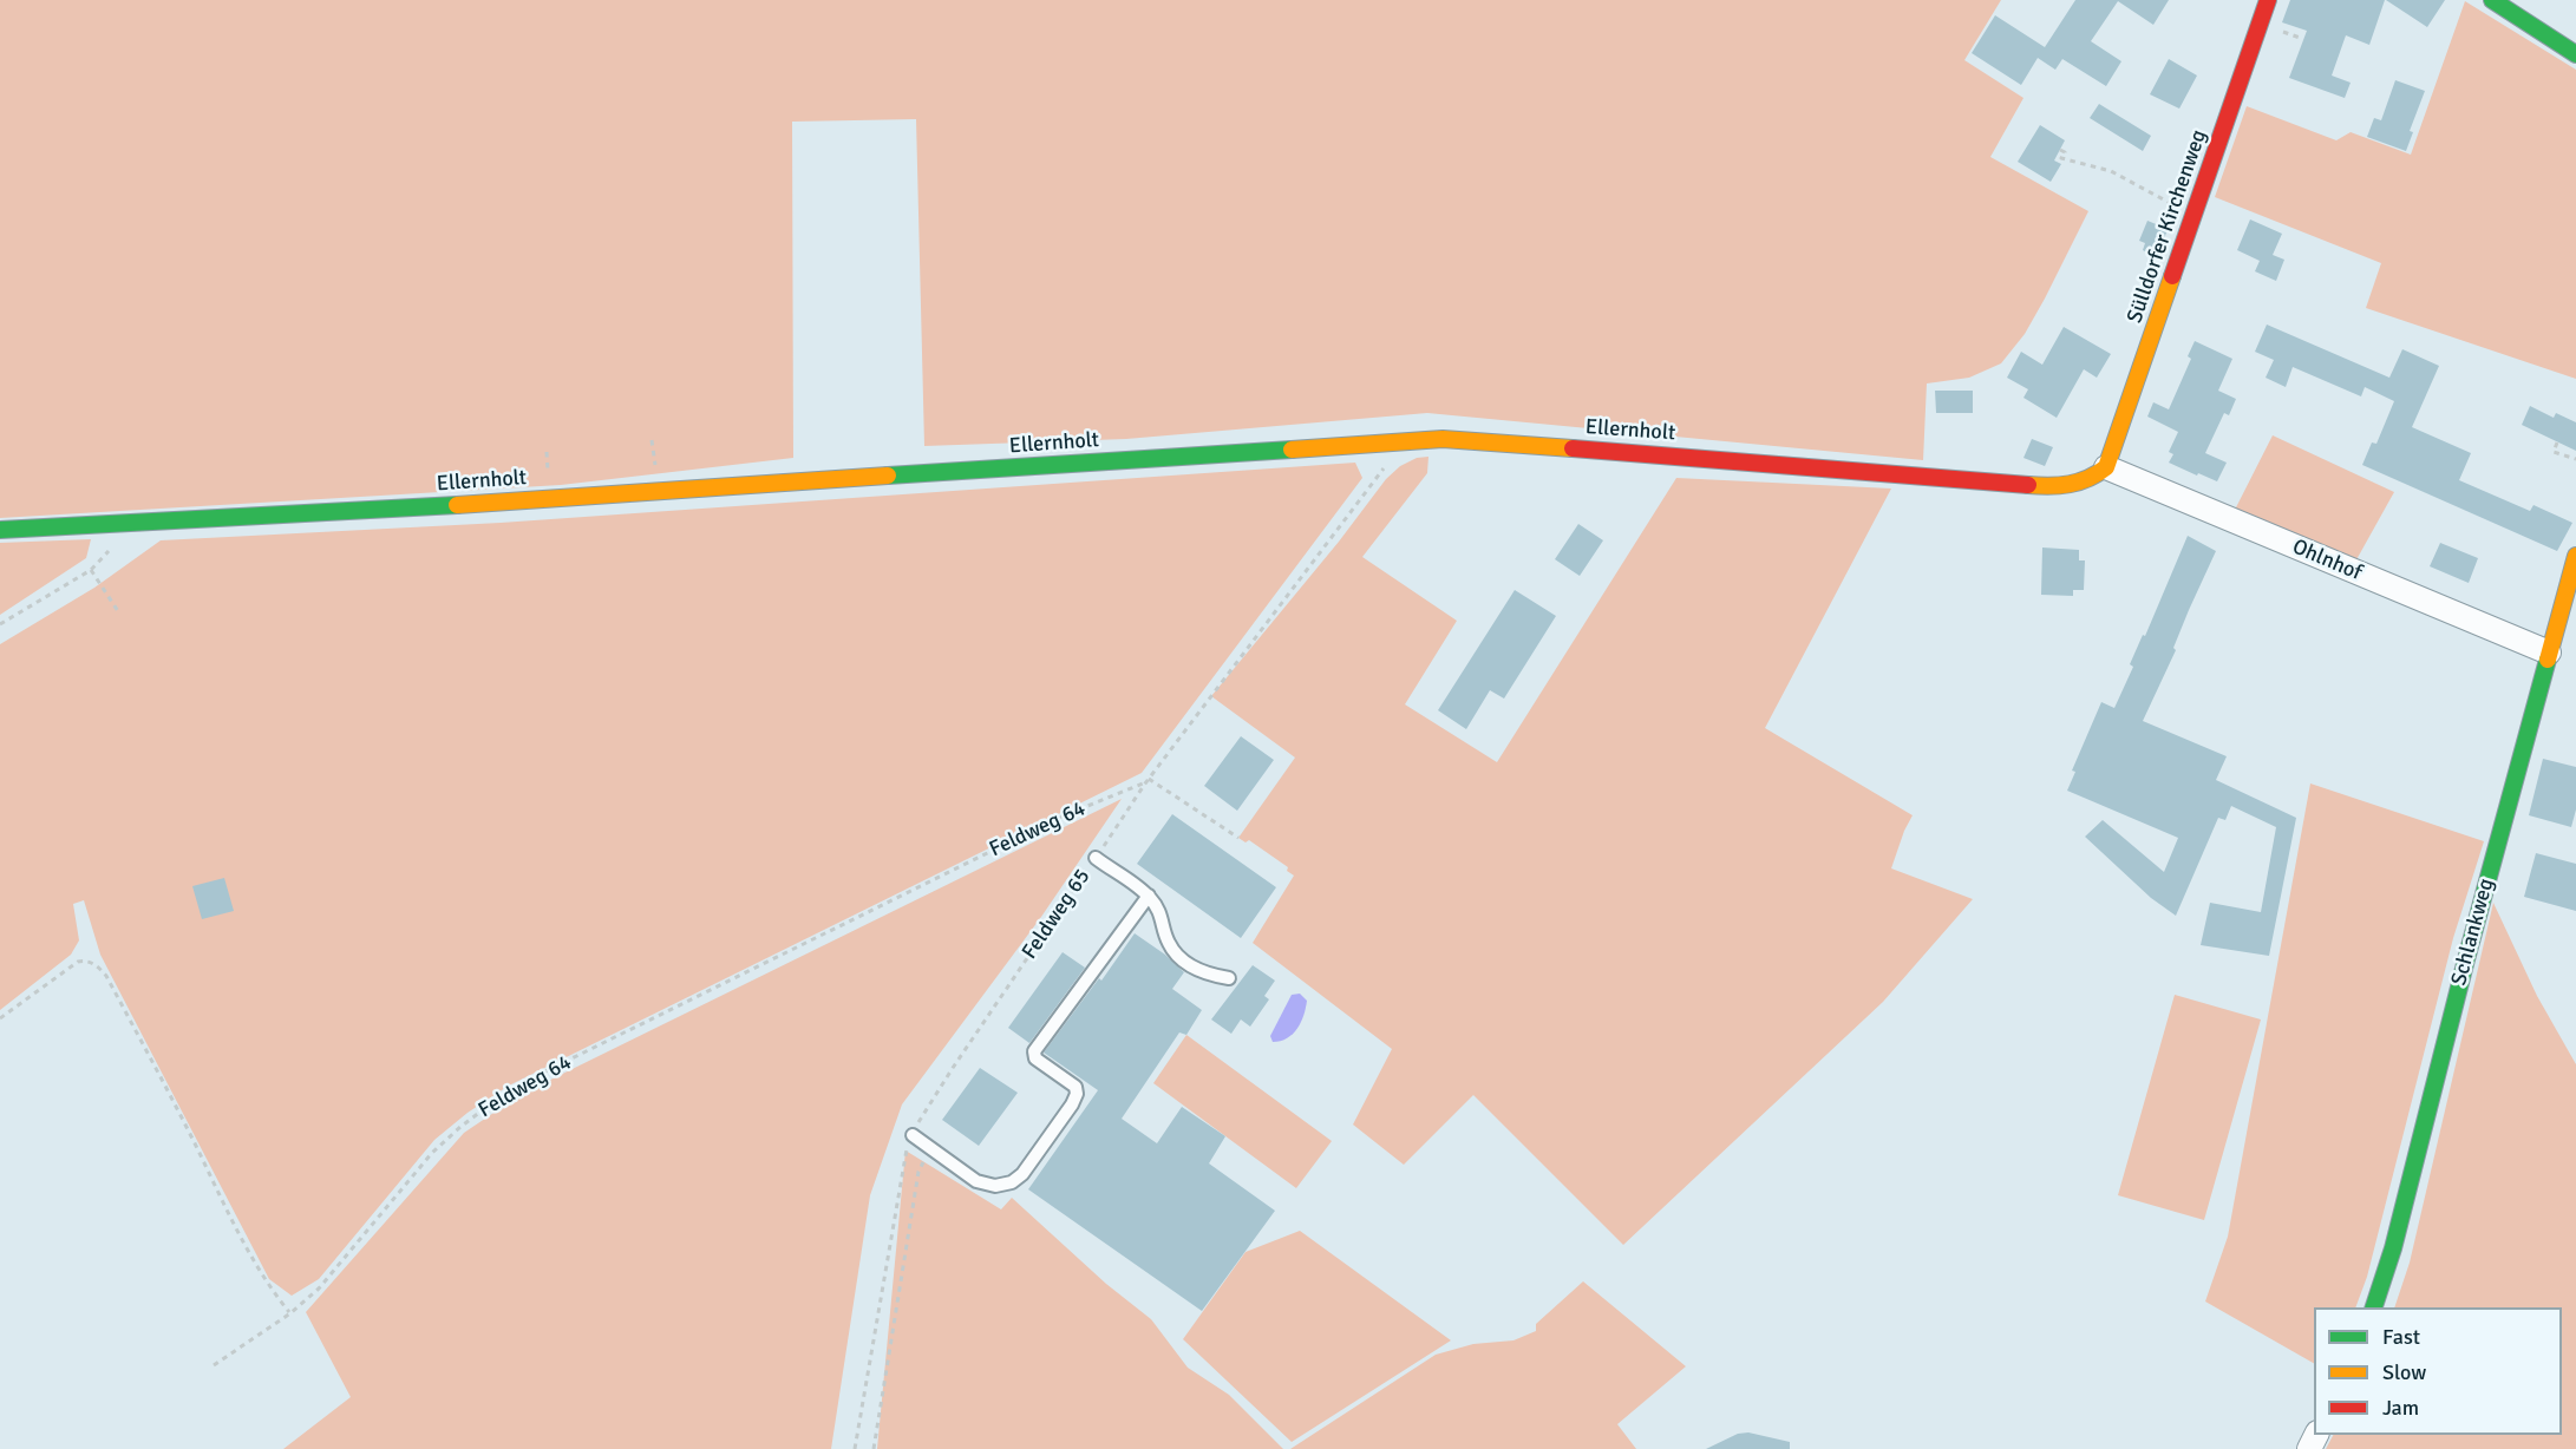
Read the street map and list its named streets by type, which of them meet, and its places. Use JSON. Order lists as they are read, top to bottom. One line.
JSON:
{"streets":{"street":["Sülldorfer Kirchenweg","Ellernholt","Ohlnhof","Schlankweg"],"path":["Feldweg 64","Feldweg 65"]},"crossings":[["Sülldorfer Kirchenweg","Ellernholt"],["Sülldorfer Kirchenweg","Ohlnhof"],["Ellernholt","Ohlnhof"],["Ellernholt","Feldweg 65"],["Ohlnhof","Schlankweg"],["Feldweg 64","Feldweg 65"]],"legend":["Fast","Slow","Jam"]}
